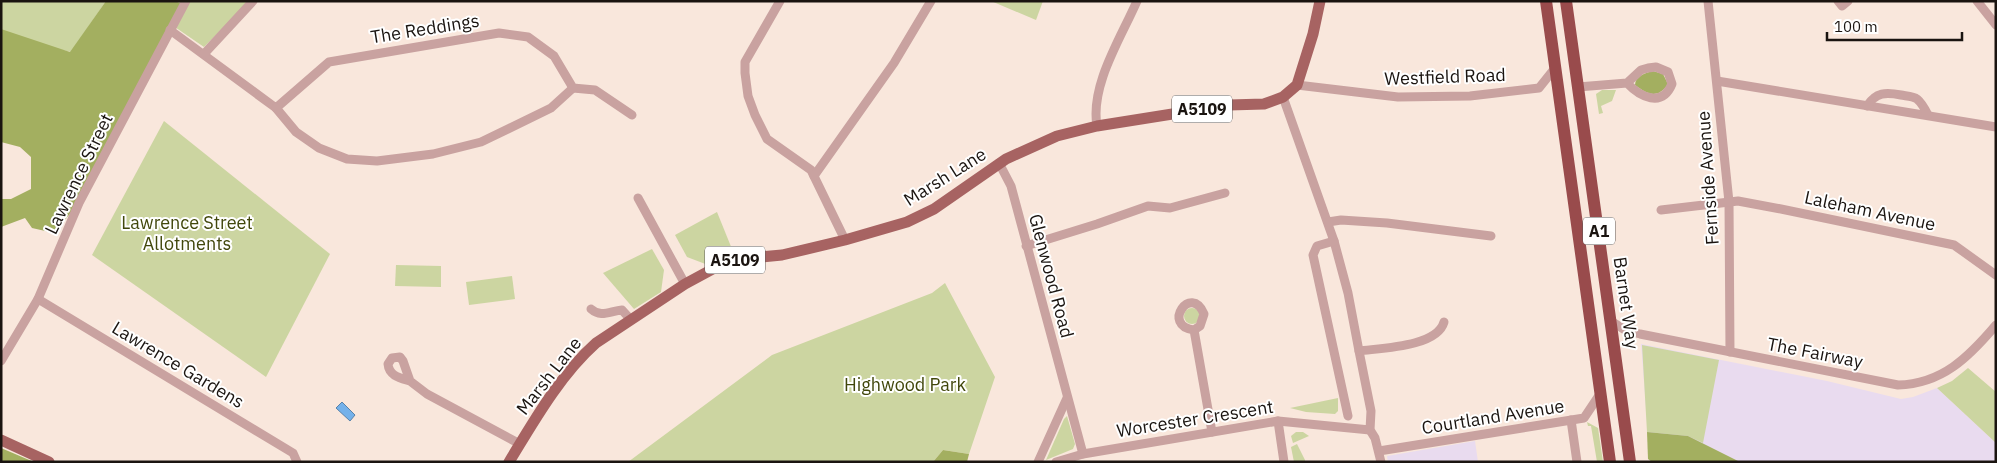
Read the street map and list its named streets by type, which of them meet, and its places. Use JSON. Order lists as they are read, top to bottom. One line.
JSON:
{"streets":{"highway":["A1","Barnet Way"],"main road":["A5109","Marsh Lane"],"street":["The Reddings","Westfield Road","Lawrence Street","Fernside Avenue","Laleham Avenue","Glenwood Road","The Fairway","Lawrence Gardens","Courtland Avenue","Worcester Crescent"]},"crossings":[["Westfield Road","Marsh Lane"],["Westfield Road","Barnet Way"],["Lawrence Street","Lawrence Gardens"],["Marsh Lane","Glenwood Road"],["Fernside Avenue","Laleham Avenue"],["Fernside Avenue","The Fairway"],["Glenwood Road","Worcester Crescent"],["Barnet Way","The Fairway"],["Barnet Way","Courtland Avenue"]],"parks":["Lawrence Street Allotments","Highwood Park"],"scale_bar":"100 m"}
